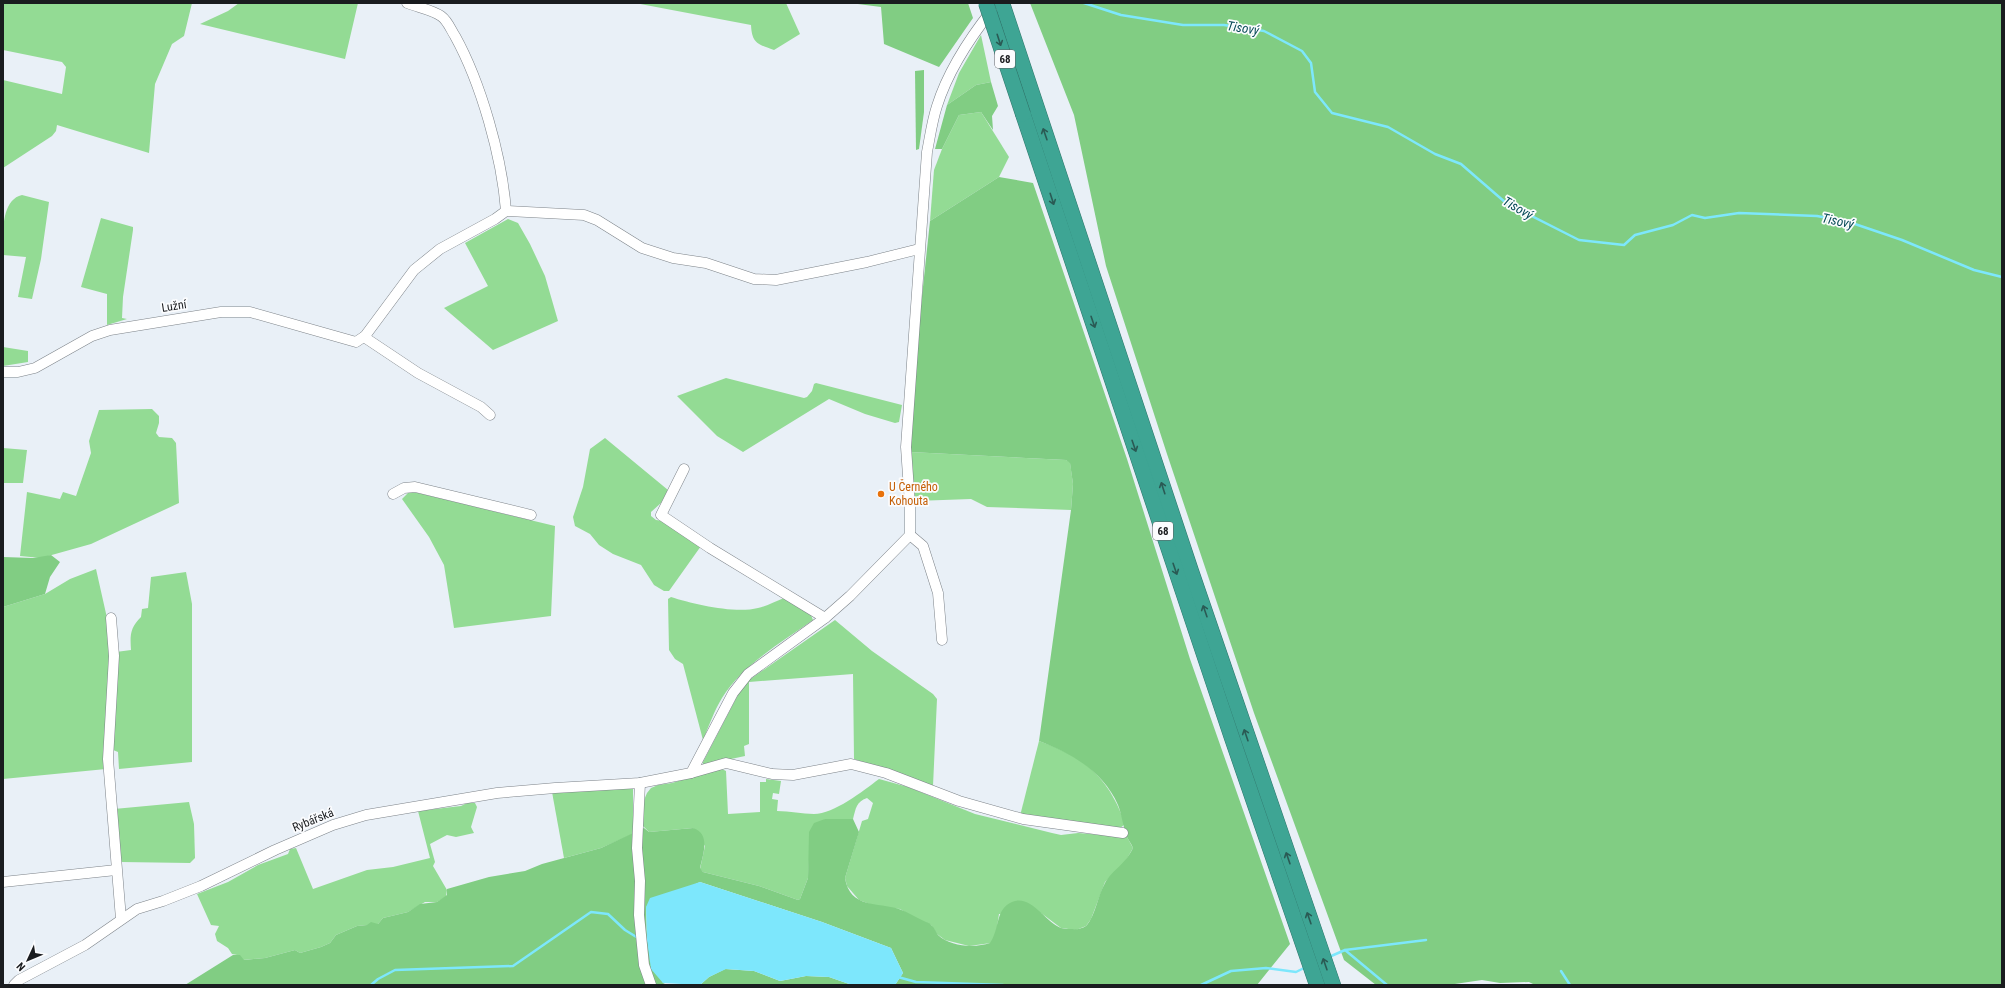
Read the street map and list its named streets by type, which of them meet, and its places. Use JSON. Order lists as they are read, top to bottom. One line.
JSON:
{"streets":{"highway":["68"],"street":["Lužní","Rybářská"]},"water":["Tisový"],"places":["U Černého Kohouta"],"north":"bottom left"}
